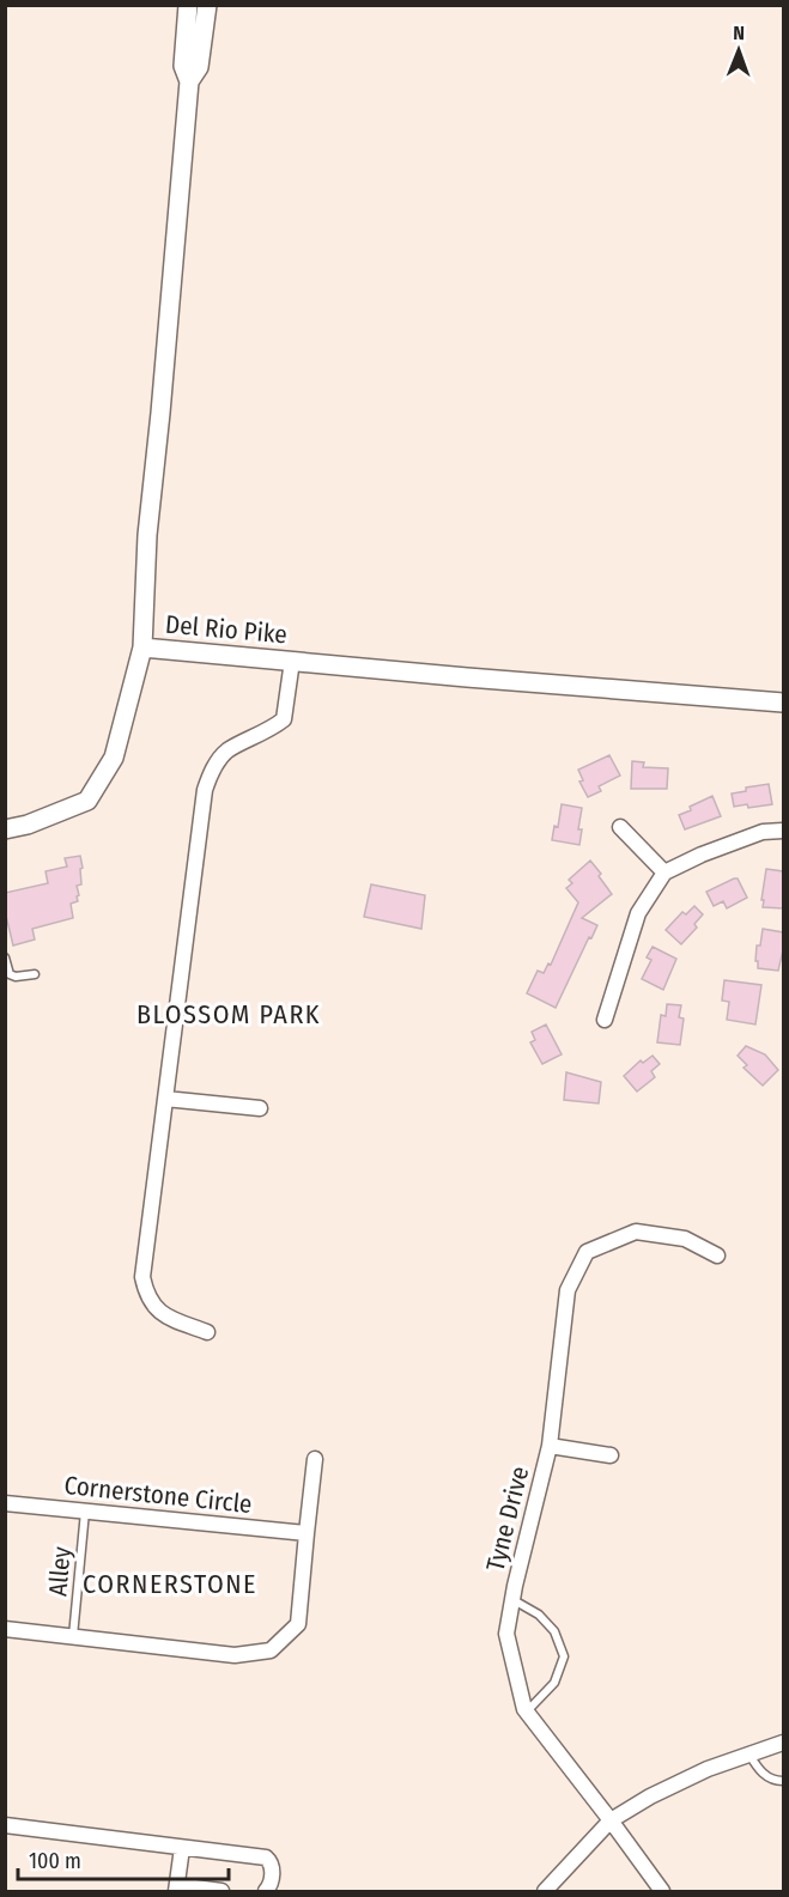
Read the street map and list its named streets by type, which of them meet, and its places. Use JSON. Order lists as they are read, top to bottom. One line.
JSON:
{"streets":{"street":["Del Rio Pike","Cornerstone Circle","Tyne Drive"],"lane":["Alley"]},"crossings":[["Cornerstone Circle","Alley"]],"districts":["BLOSSOM PARK","CORNERSTONE"],"scale_bar":"100 m","north":"top"}
